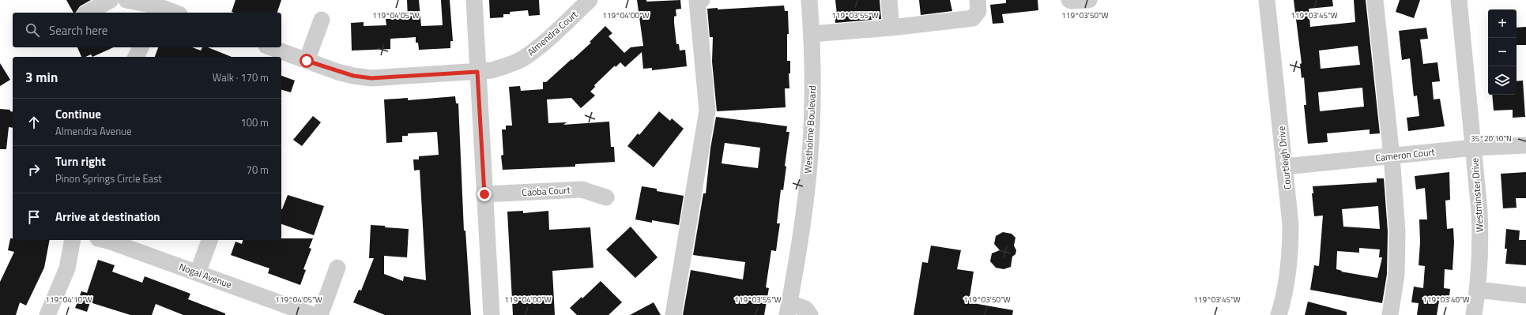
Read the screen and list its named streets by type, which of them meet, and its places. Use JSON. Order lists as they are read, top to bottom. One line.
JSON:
{"streets":{"street":["Almendra Court","Westholme Boulevard","Cameron Court","Courtleigh Drive","Caoba Court","Westminster Drive","Nogal Avenue"]},"crossings":[["Cameron Court","Courtleigh Drive"],["Cameron Court","Westminster Drive"]],"page":{"map_buttons":["+","−"],"search":"Search here","heading":["3 min","Walk · 170 m"],"list":[["Continue","Almendra Avenue","100 m"],["Turn right","Pinon Springs Circle East","70 m"],"Arrive at destination"]},"coordinates":["119°04'05\"W","119°04'00\"W","119°03'55\"W","119°03'50\"W","119°03'45\"W","35°20'10\"N","119°04'10\"W","119°03'40\"W"]}
